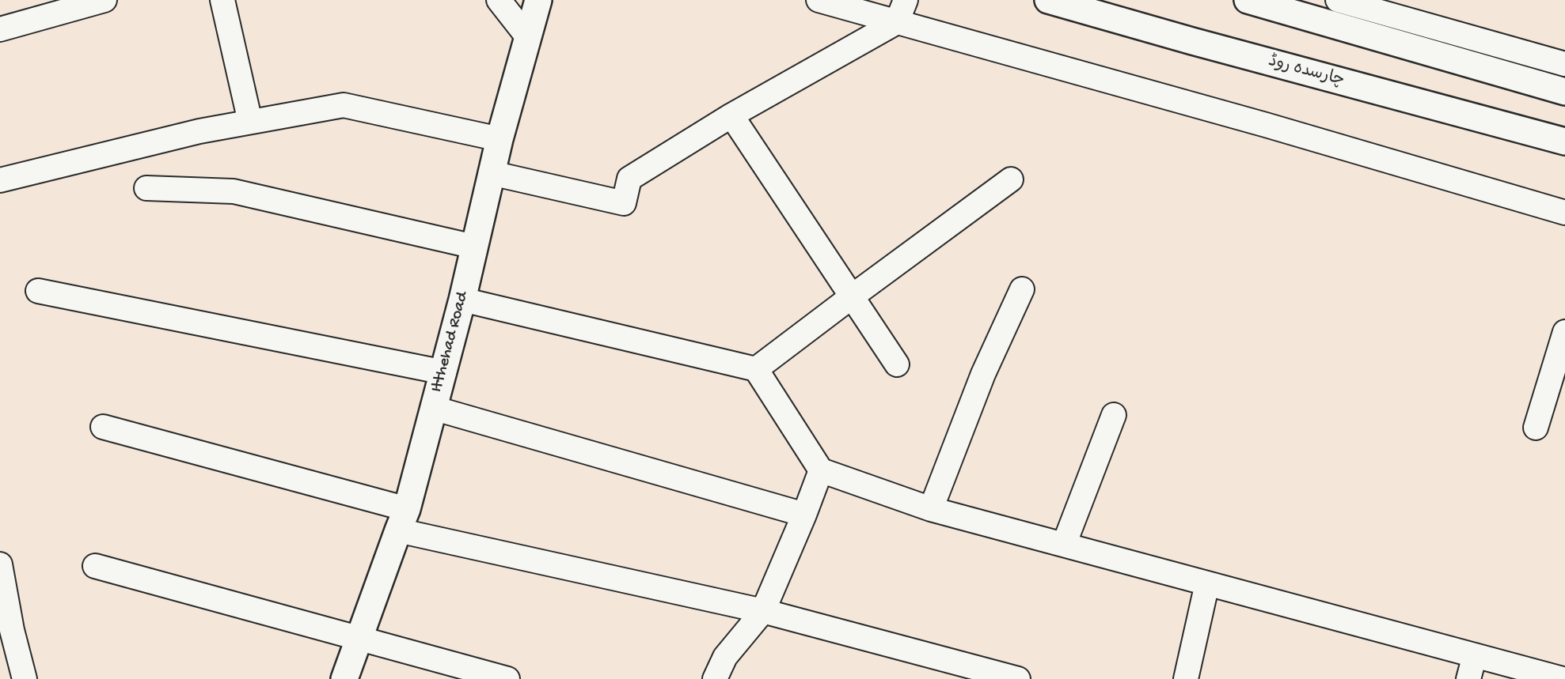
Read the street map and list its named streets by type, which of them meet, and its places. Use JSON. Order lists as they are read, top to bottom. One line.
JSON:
{"streets":{"main road":["چارسدہ روڈ","Itthehad Road"]}}
